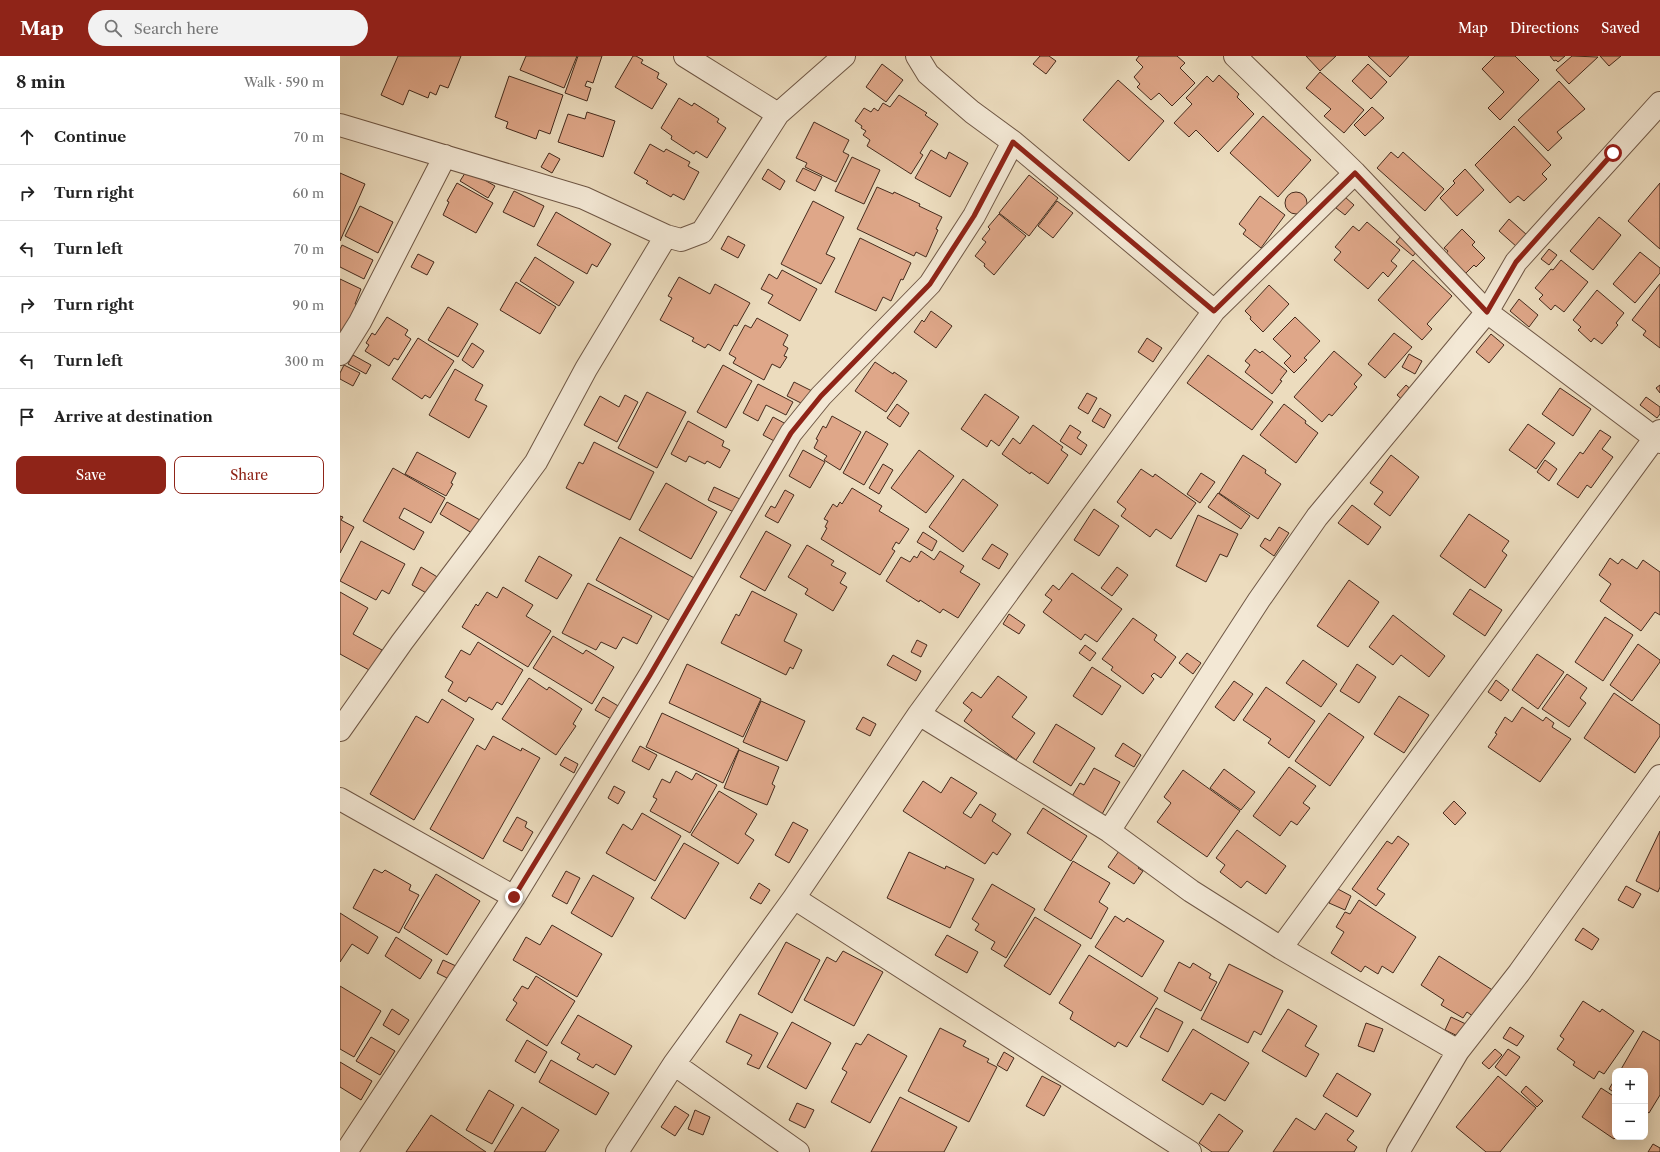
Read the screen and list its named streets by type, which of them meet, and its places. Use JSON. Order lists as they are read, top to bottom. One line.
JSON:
{"page":{"header":"Map","search":"Search here","nav":["Map","Directions","Saved"],"heading":["8 min","Walk · 590 m"],"list":[["Continue","70 m"],["Turn right","60 m"],["Turn left","70 m"],["Turn right","90 m"],["Turn left","300 m"],"Arrive at destination"],"buttons":["Save","Share"],"map_buttons":["+","−"]}}
